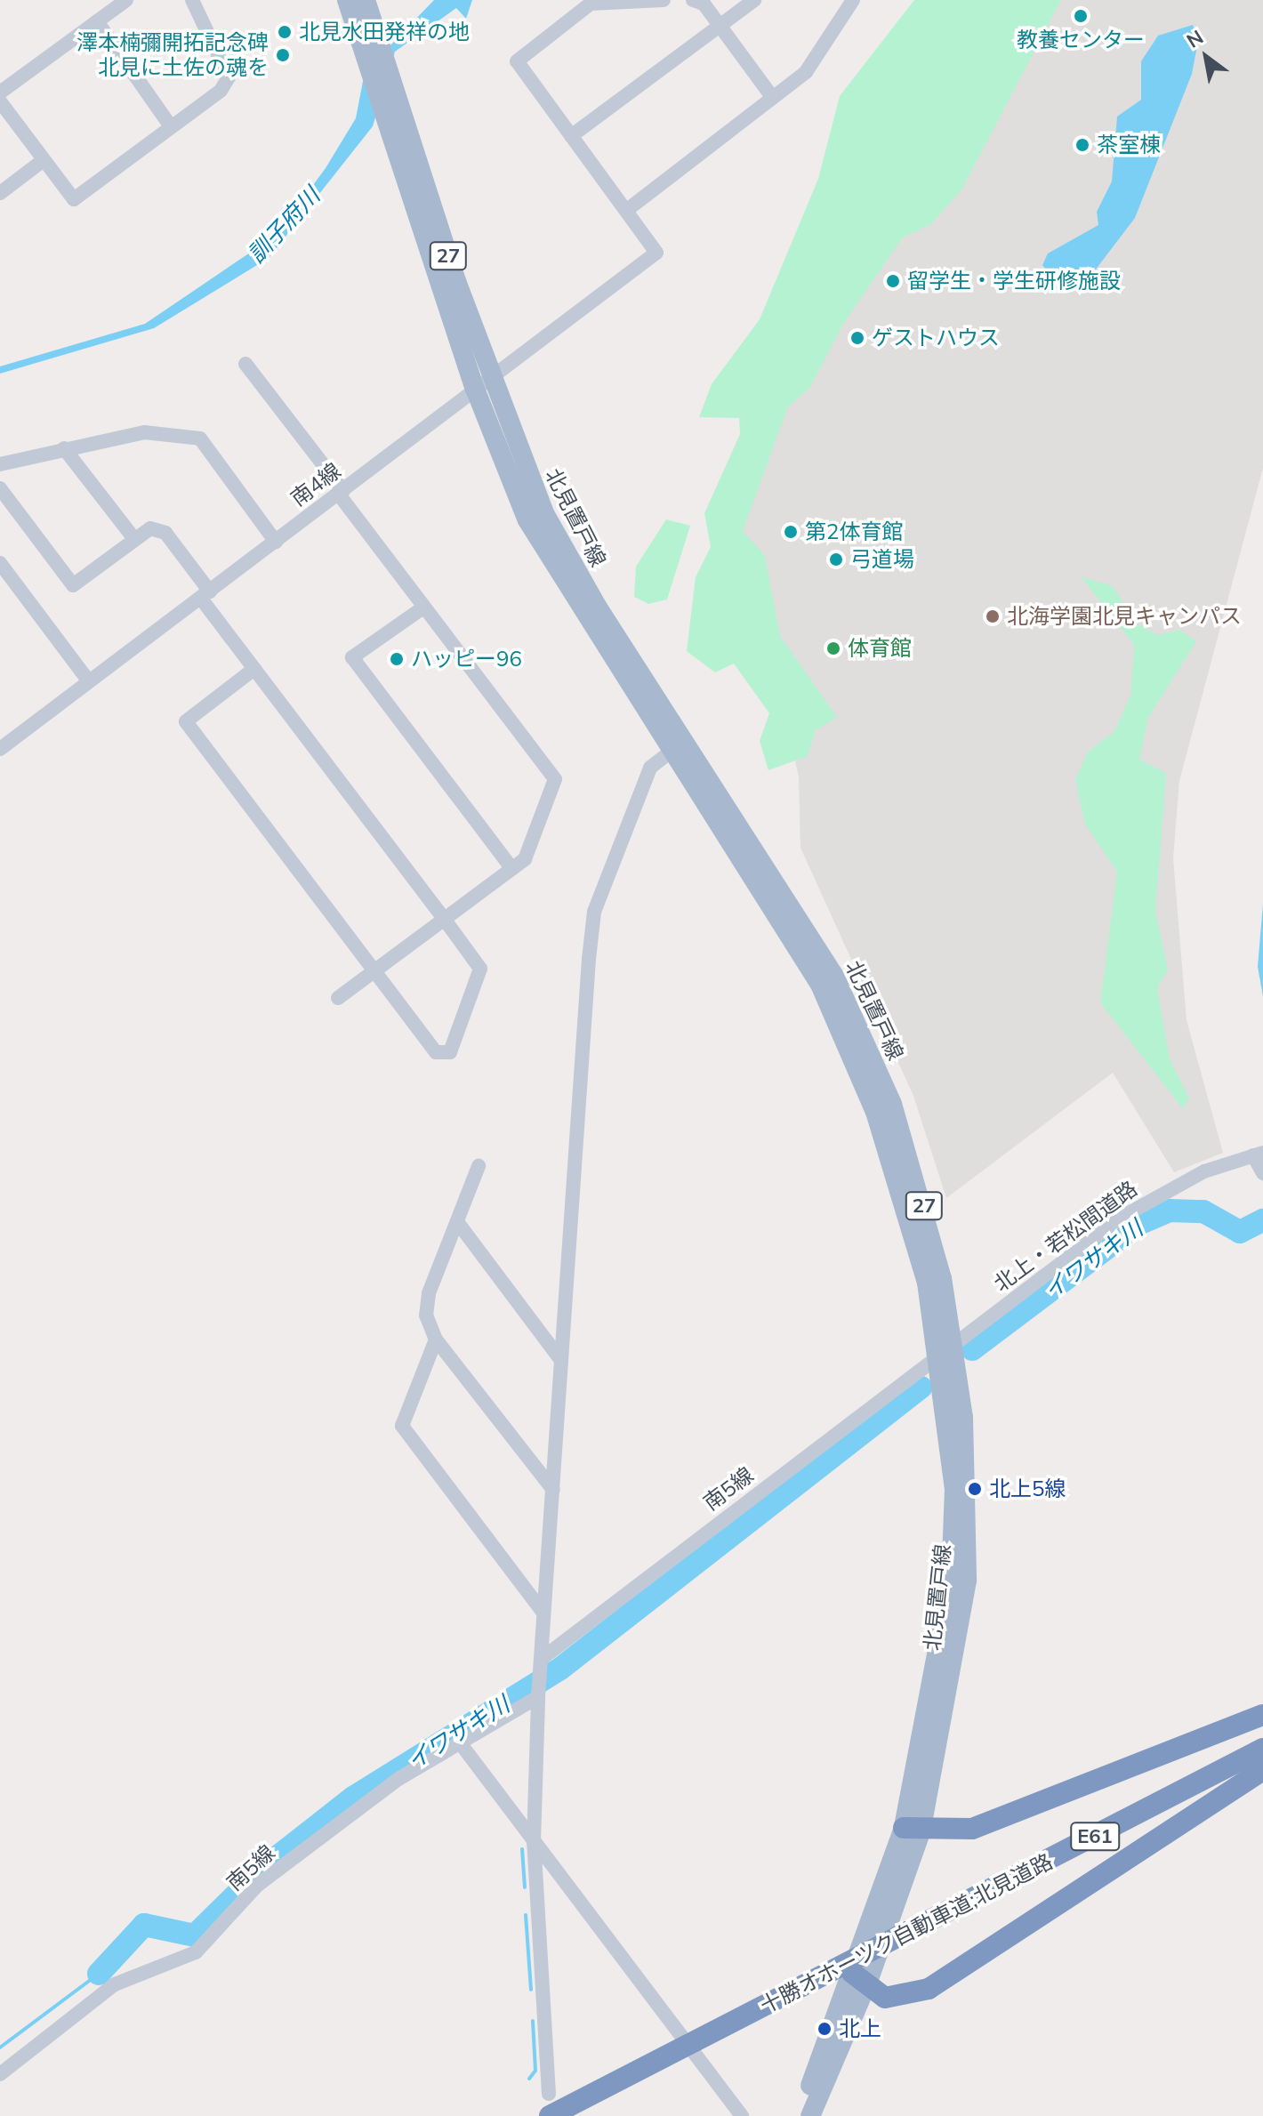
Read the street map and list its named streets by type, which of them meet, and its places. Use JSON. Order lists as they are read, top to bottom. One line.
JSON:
{"streets":{"highway":["E61","十勝オホーツク自動車道;北見道路"],"main road":["27","北見置戸線"],"street":["南4線","北上・若松間道路","南5線"]},"crossings":[["南4線","北見置戸線"],["北見置戸線","北上・若松間道路"],["北見置戸線","南5線"],["北上・若松間道路","南5線"]],"water":["訓子府川","イワサキ川"],"places":["教養センター","北見水田発祥の地","澤本楠彌開拓記念碑 北見に土佐の魂を","茶室棟","留学生・学生研修施設","ゲストハウス","第2体育館","弓道場","北海学園北見キャンパス","体育館","ハッピー96","北上5線","北上"],"north":"top left"}
